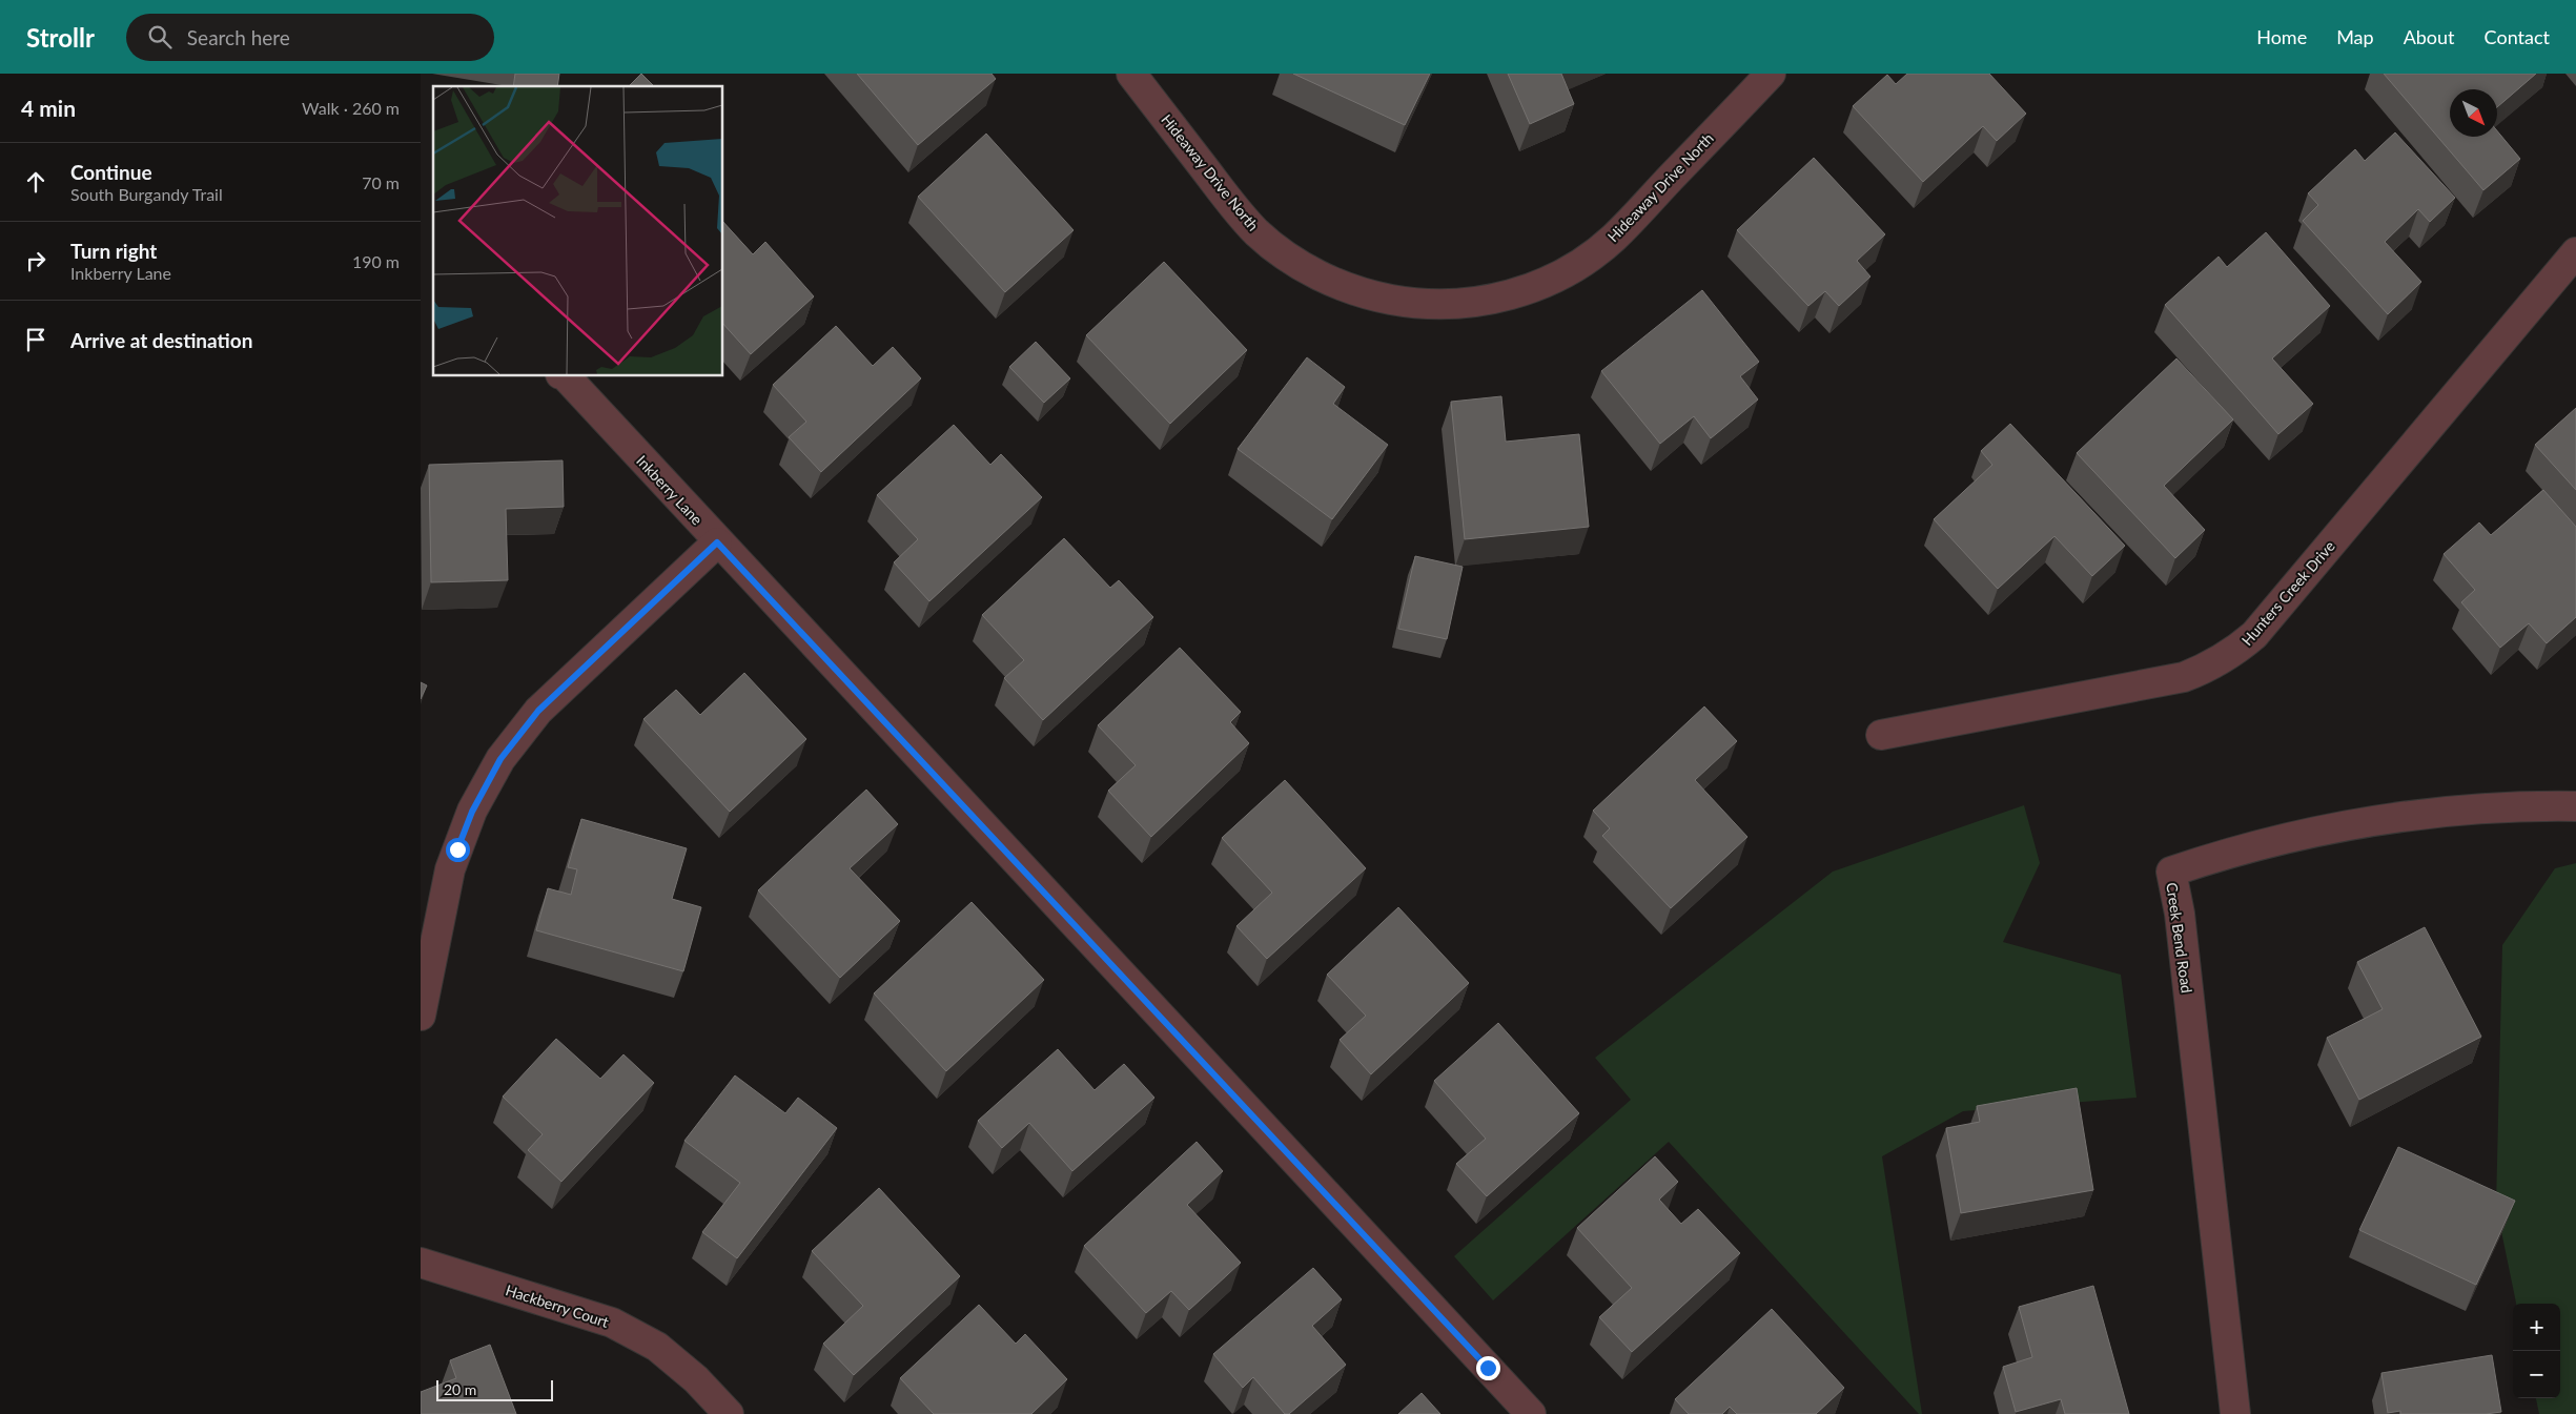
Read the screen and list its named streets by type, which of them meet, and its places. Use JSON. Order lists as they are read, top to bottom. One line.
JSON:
{"streets":{"street":["Hideaway Drive North","Inkberry Lane","Hunters Creek Drive","Creek Bend Road","Hackberry Court"]},"scale_bar":"20 m","north":"bottom right","page":{"header":"Strollr","search":"Search here","nav":["Home","Map","About","Contact"],"heading":["4 min","Walk · 260 m"],"list":[["Continue","South Burgandy Trail","70 m"],["Turn right","Inkberry Lane","190 m"],"Arrive at destination"],"map_buttons":["+","−"],"scale":"20 m"}}
